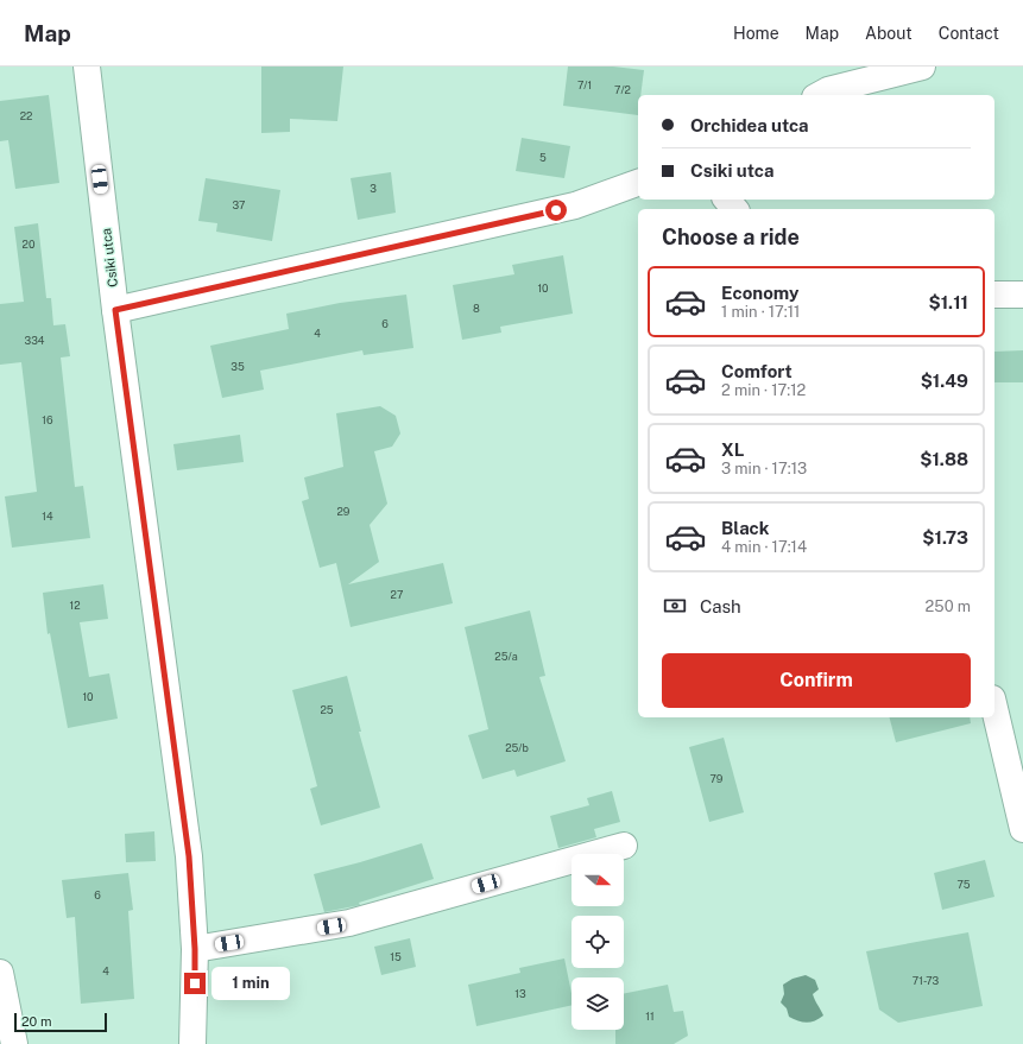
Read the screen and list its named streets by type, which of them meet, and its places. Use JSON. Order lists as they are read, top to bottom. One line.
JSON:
{"streets":{"street":["Csiki utca"]},"house_numbers":["7/1","7/2","22","5","3","37","20","10","8","6","4","334","35","16","29","14","27","12","25/a","10","25","25/b","79","75","6","15","4","71-73","13","11"],"scale_bar":"20 m","north":"right","page":{"header":"Map","nav":["Home","Map","About","Contact"],"banner":["Orchidea utca","Csiki utca"],"heading":"Choose a ride","list":[{"name":"Economy","note":"1 min · 17:11","value":"$1.11"},{"name":"Comfort","note":"2 min · 17:12","value":"$1.49"},{"name":"XL","note":"3 min · 17:13","value":"$1.88"},{"name":"Black","note":"4 min · 17:14","value":"$1.73"}],"pay":["Cash","250 m"],"buttons":"Confirm","bubble":"1 min","scale":"20 m"}}
